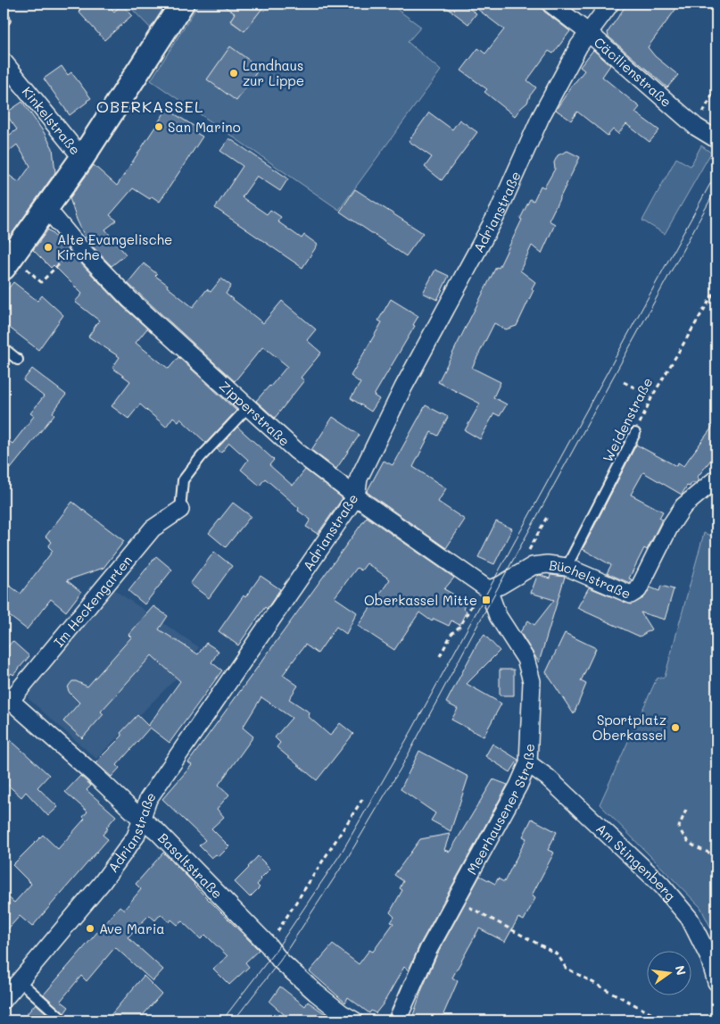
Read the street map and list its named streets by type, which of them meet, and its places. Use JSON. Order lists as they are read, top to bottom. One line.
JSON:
{"streets":{"street":["Cäcilienstraße","Kinkelstraße","Adrianstraße","Zipperstraße","Büchelstraße","Im Heckengarten","Meerhausener Straße","Am Stingenberg","Basaltstraße"],"lane":["Weidenstraße"]},"crossings":[["Cäcilienstraße","Adrianstraße"],["Adrianstraße","Zipperstraße"],["Adrianstraße","Basaltstraße"],["Zipperstraße","Büchelstraße"],["Zipperstraße","Meerhausener Straße"],["Weidenstraße","Büchelstraße"],["Büchelstraße","Meerhausener Straße"],["Im Heckengarten","Basaltstraße"],["Meerhausener Straße","Am Stingenberg"]],"districts":["OBERKASSEL"],"places":{"other":["Landhaus zur Lippe","San Marino","Alte Evangelische Kirche","Sportplatz Oberkassel","Ave Maria"],"transit":["Oberkassel Mitte"]},"north":"right"}
